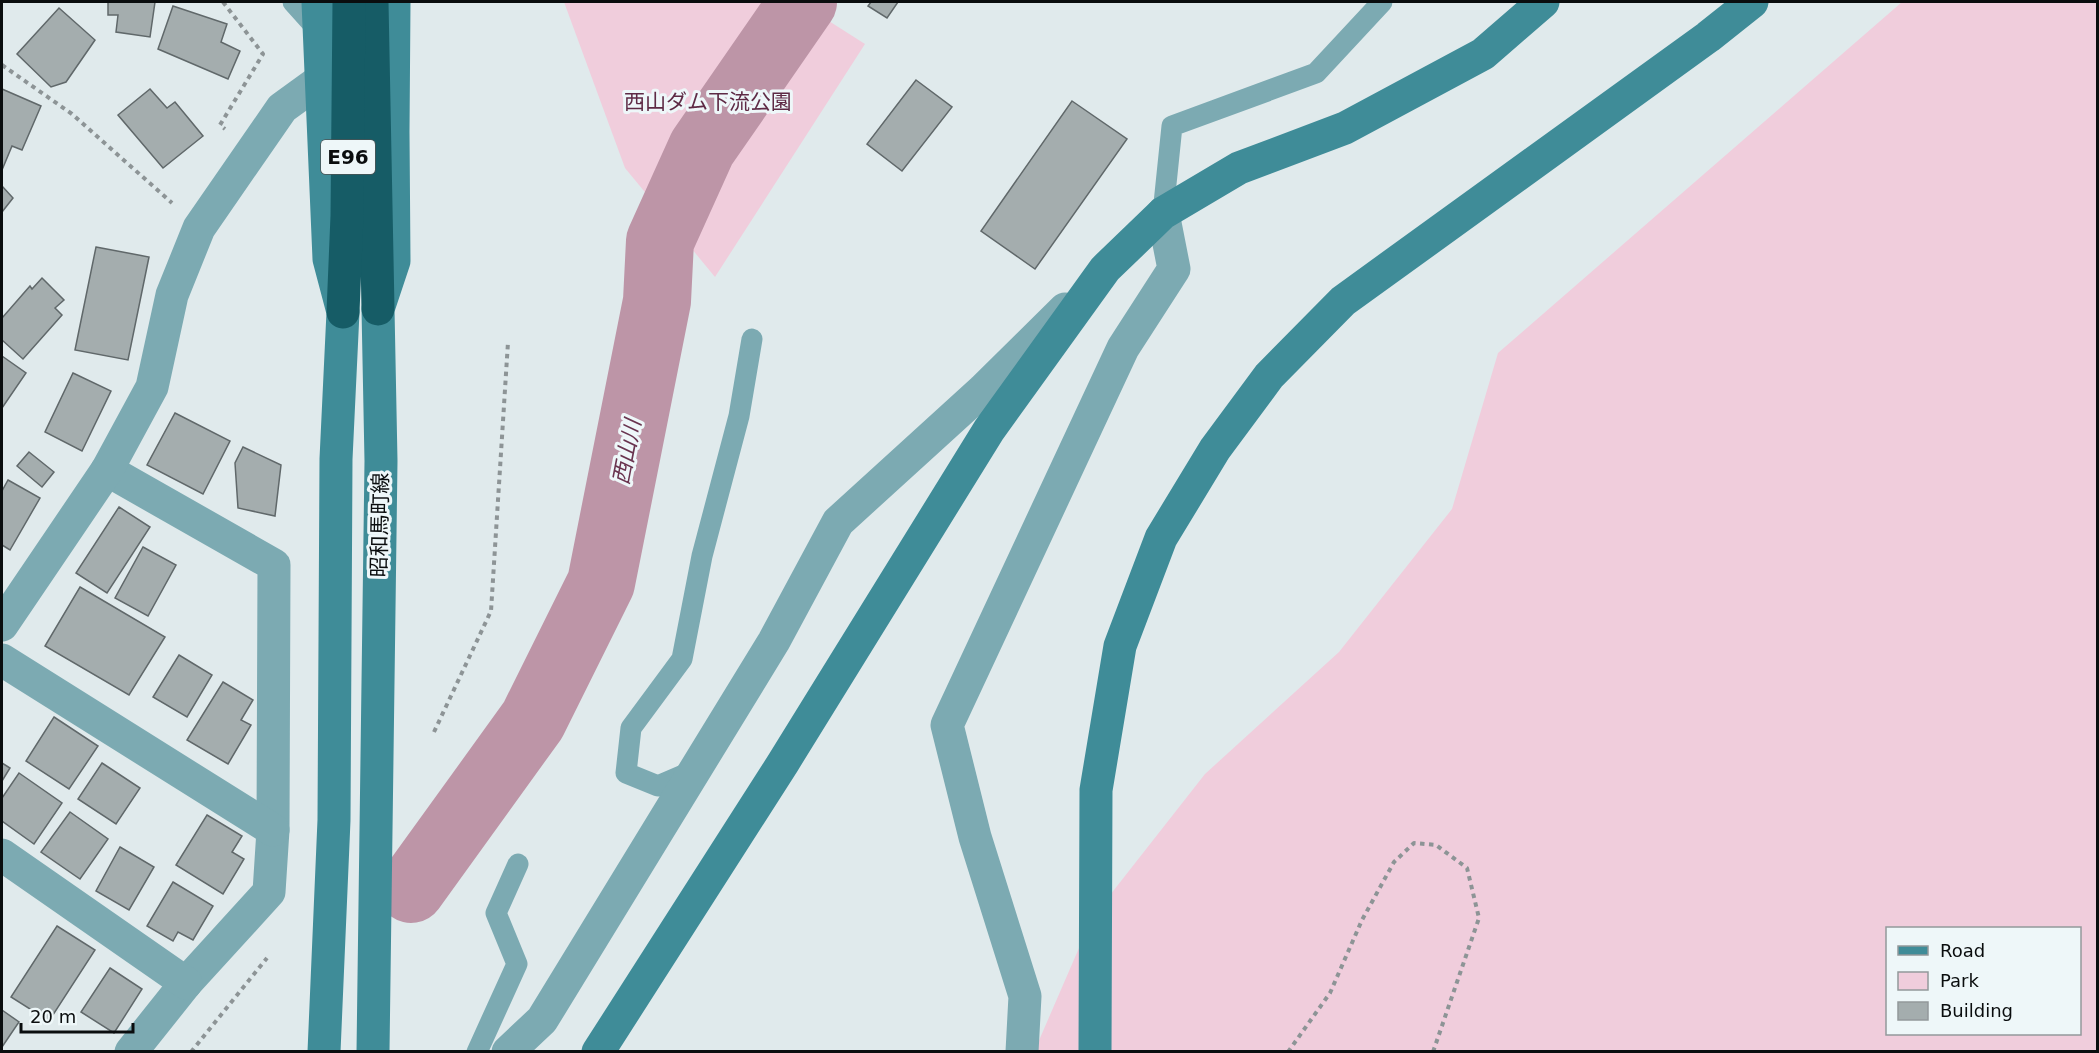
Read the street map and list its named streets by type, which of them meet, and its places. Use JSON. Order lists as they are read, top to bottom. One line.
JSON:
{"streets":{"highway":["E96"],"street":["昭和馬町線"]},"crossings":[["E96","昭和馬町線"]],"water":["西山川"],"parks":["西山ダム下流公園"],"legend":["Road","Park","Building"],"scale_bar":"20 m"}
